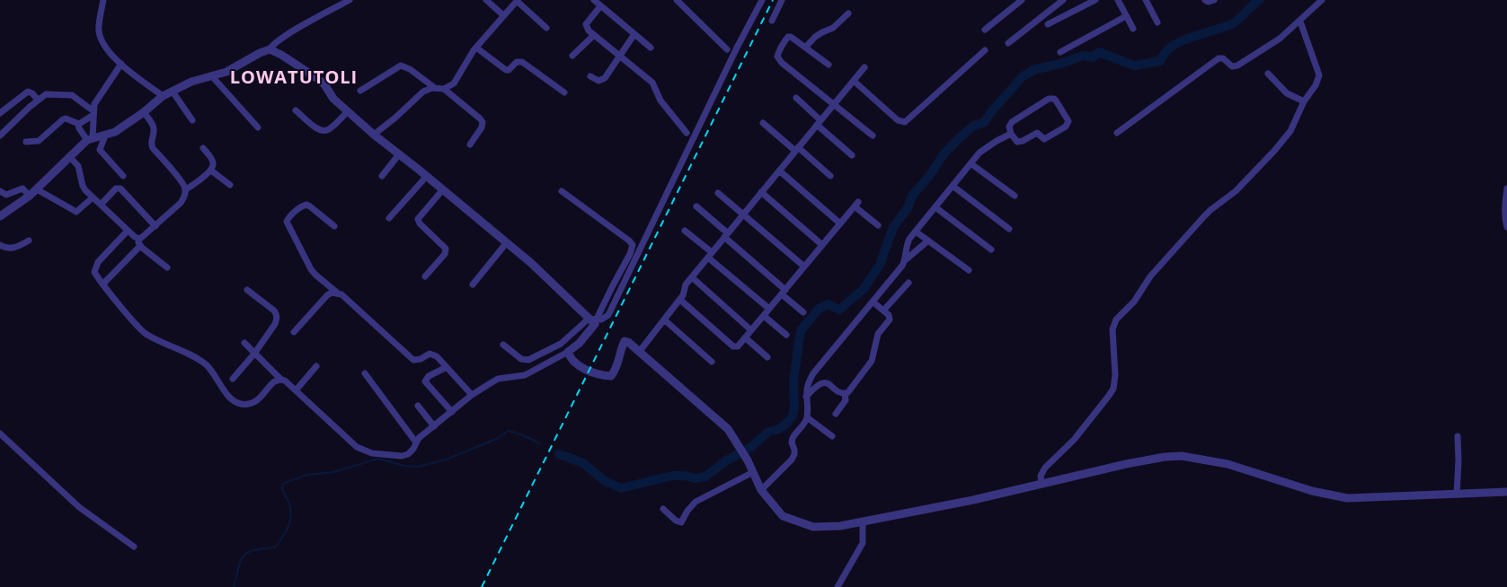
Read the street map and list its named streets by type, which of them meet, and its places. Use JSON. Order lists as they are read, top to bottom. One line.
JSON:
{"districts":["LOWATUTOLI"]}
